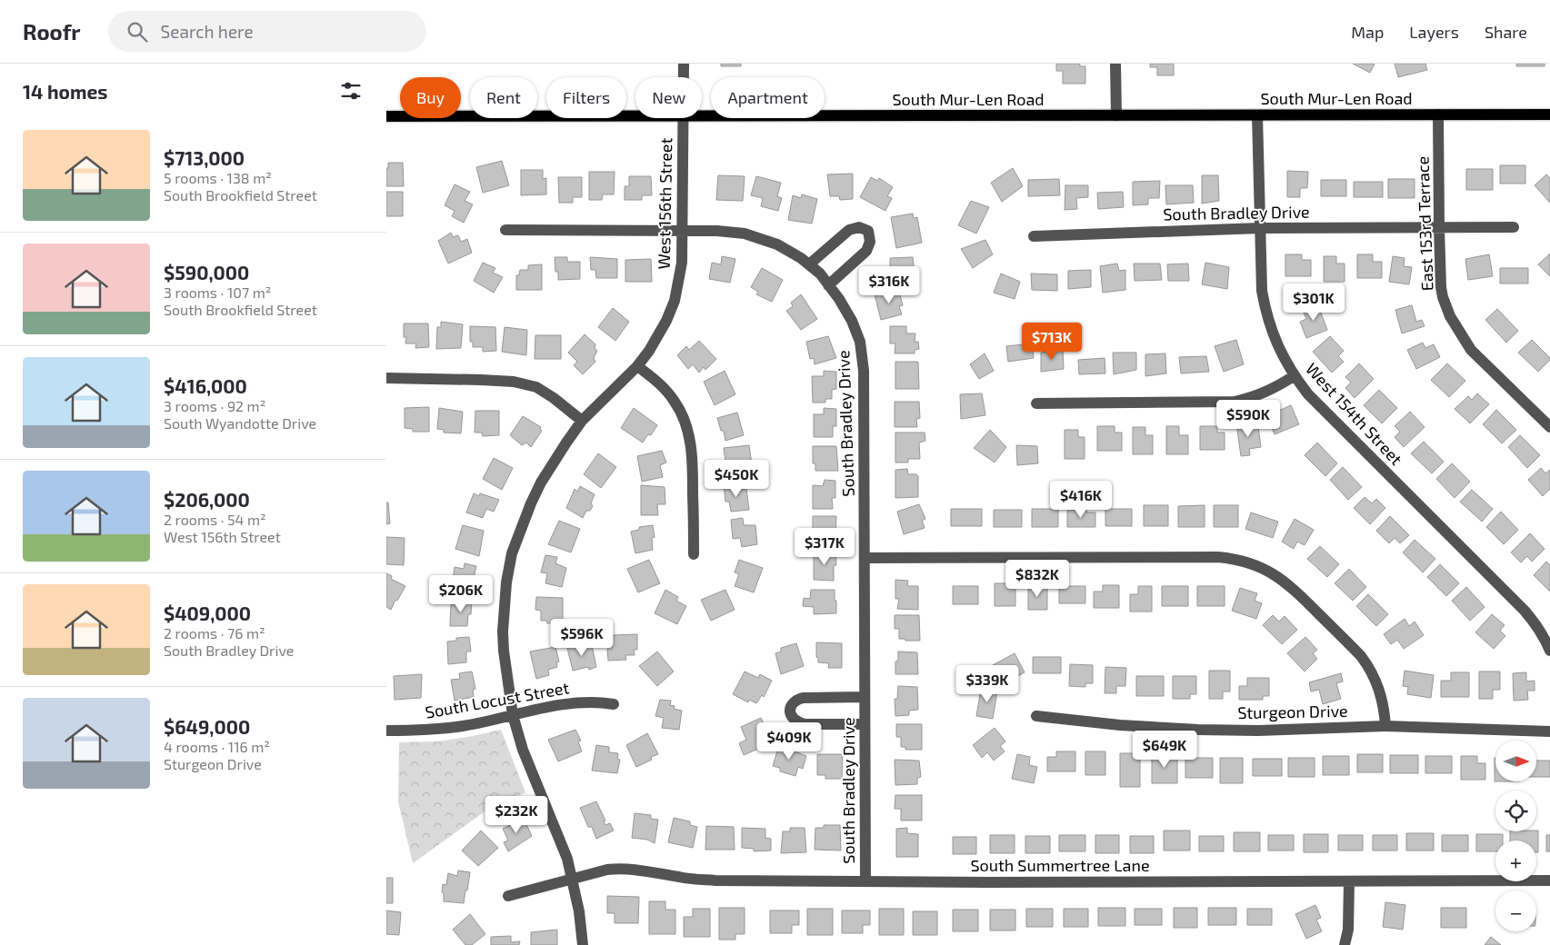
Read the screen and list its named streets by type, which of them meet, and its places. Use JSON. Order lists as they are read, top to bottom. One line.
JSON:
{"streets":{"main road":["South Mur-Len Road"],"street":["West 156th Street","South Bradley Drive","East 153rd Terrace","West 154th Street","South Locust Street","Sturgeon Drive","South Summertree Lane"]},"crossings":[["South Mur-Len Road","East 153rd Terrace"],["South Mur-Len Road","West 154th Street"],["West 156th Street","South Bradley Drive"],["West 156th Street","South Locust Street"],["West 156th Street","South Summertree Lane"],["South Bradley Drive","East 153rd Terrace"],["South Bradley Drive","West 154th Street"],["South Bradley Drive","South Summertree Lane"]],"north":"right","page":{"header":"Roofr","search":"Search here","nav":["Map","Layers","Share"],"heading":"14 homes","chip":["Buy","Rent","Filters","New","Apartment"],"list":[{"name":"$713,000","note":"5 rooms · 138 m² · South Brookfield Street"},{"name":"$590,000","note":"3 rooms · 107 m² · South Brookfield Street"},{"name":"$416,000","note":"3 rooms · 92 m² · South Wyandotte Drive"},{"name":"$206,000","note":"2 rooms · 54 m² · West 156th Street"},{"name":"$409,000","note":"2 rooms · 76 m² · South Bradley Drive"},{"name":"$649,000","note":"4 rooms · 116 m² · Sturgeon Drive"}],"price":["$316K","$301K","$713K","$590K","$450K","$416K","$317K","$832K","$206K","$596K","$339K","$409K","$649K","$232K"],"map_buttons":["+","−"]}}
